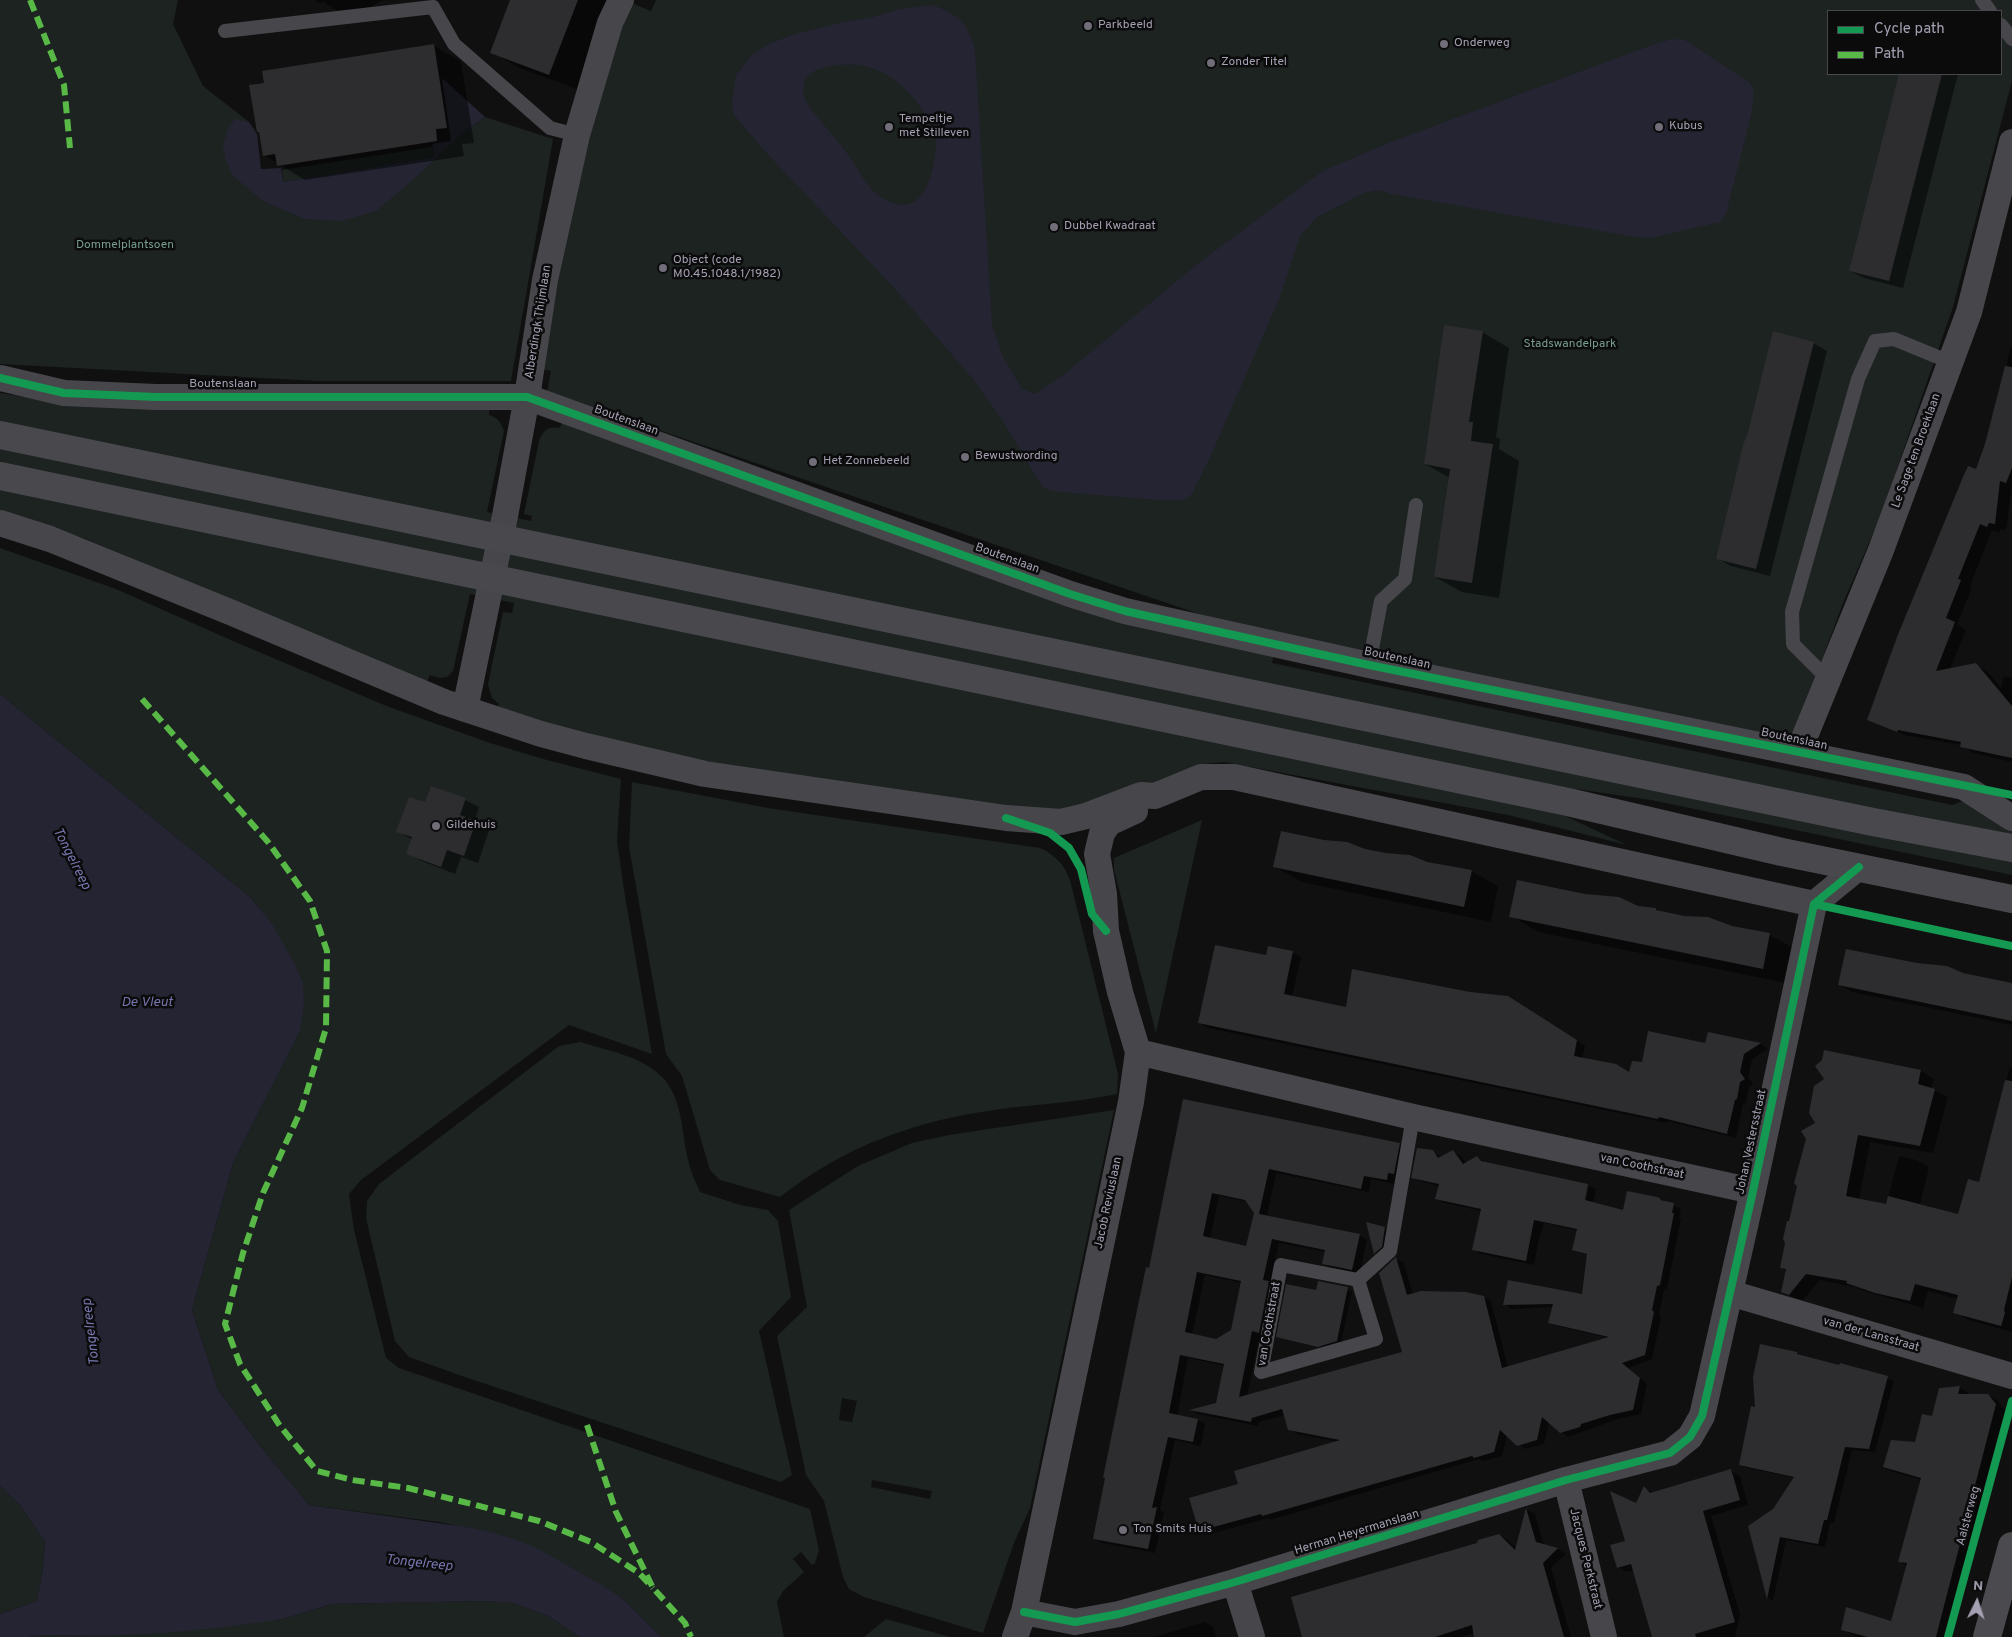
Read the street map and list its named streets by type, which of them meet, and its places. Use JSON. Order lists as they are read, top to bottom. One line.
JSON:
{"streets":{"street":["Alberdingk Thijmlaan","Boutenslaan","Le Sage ten Broeklaan","Johan Vestersstraat","van Coothstraat","Jacob Reviuslaan","van der Lansstraat","Herman Heyermanslaan","Jacques Perkstraat"],"cycle path":["Aalsterweg"]},"crossings":[["Alberdingk Thijmlaan","Boutenslaan"],["Boutenslaan","Le Sage ten Broeklaan"],["Johan Vestersstraat","van Coothstraat"],["Johan Vestersstraat","van der Lansstraat"],["Johan Vestersstraat","Herman Heyermanslaan"],["van Coothstraat","Jacob Reviuslaan"],["Jacob Reviuslaan","Herman Heyermanslaan"],["Herman Heyermanslaan","Jacques Perkstraat"]],"water":["Tongelreep","De Vleut"],"parks":["Dommelplantsoen","Stadswandelpark"],"places":["Parkbeeld","Onderweg","Zonder Titel","Tempeltje met Stilleven","Kubus","Dubbel Kwadraat","Object (code M0.45.1048.1/1982)","Bewustwording","Het Zonnebeeld","Gildehuis","Ton Smits Huis"],"legend":["Cycle path","Path"],"north":"top"}
